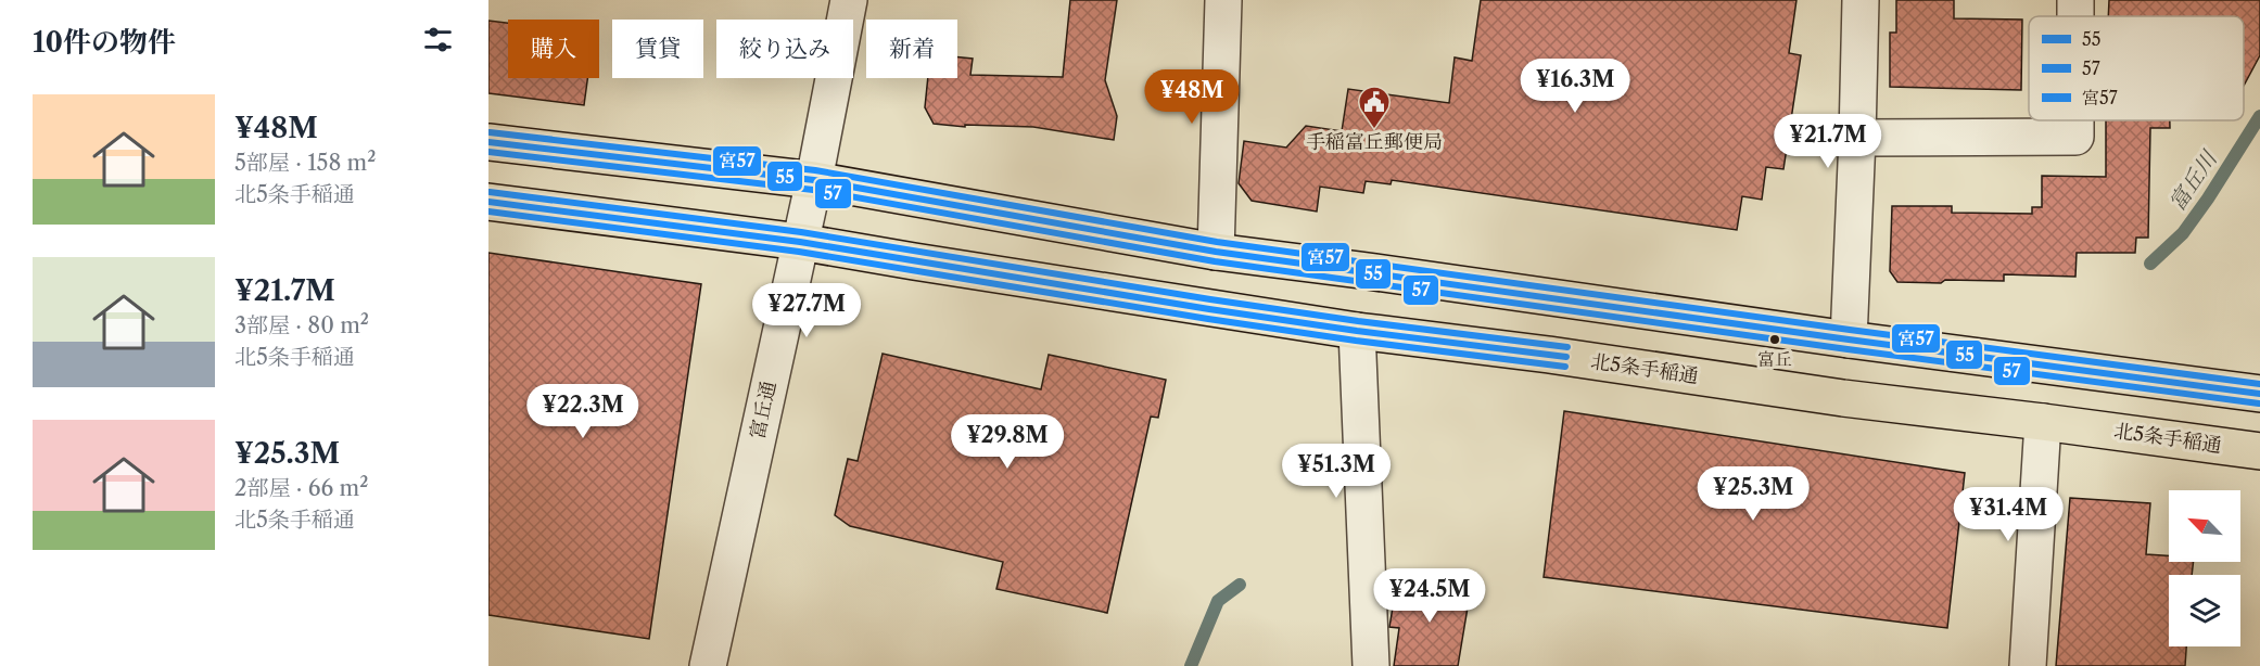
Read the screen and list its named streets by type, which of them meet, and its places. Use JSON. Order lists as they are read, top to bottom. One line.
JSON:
{"streets":{"highway":["北5条手稲通"],"street":["富丘通"]},"crossings":[["北5条手稲通","富丘通"]],"water":["富丘川"],"places":{"public building":["手稲富丘郵便局"],"other":["富丘"]},"lines":["transit line 宮57","transit line 55","transit line 57"],"legend":["55","57","宮57"],"north":"top left","page":{"heading":"10件の物件","chip":["購入","賃貸","絞り込み","新着"],"price":["¥16.3M","¥48M","¥21.7M","¥27.7M","¥22.3M","¥29.8M","¥51.3M","¥25.3M","¥31.4M","¥24.5M"],"list":[{"name":"¥48M","note":"5部屋 · 158 m² · 北5条手稲通"},{"name":"¥21.7M","note":"3部屋 · 80 m² · 北5条手稲通"},{"name":"¥25.3M","note":"2部屋 · 66 m² · 北5条手稲通"}]}}
